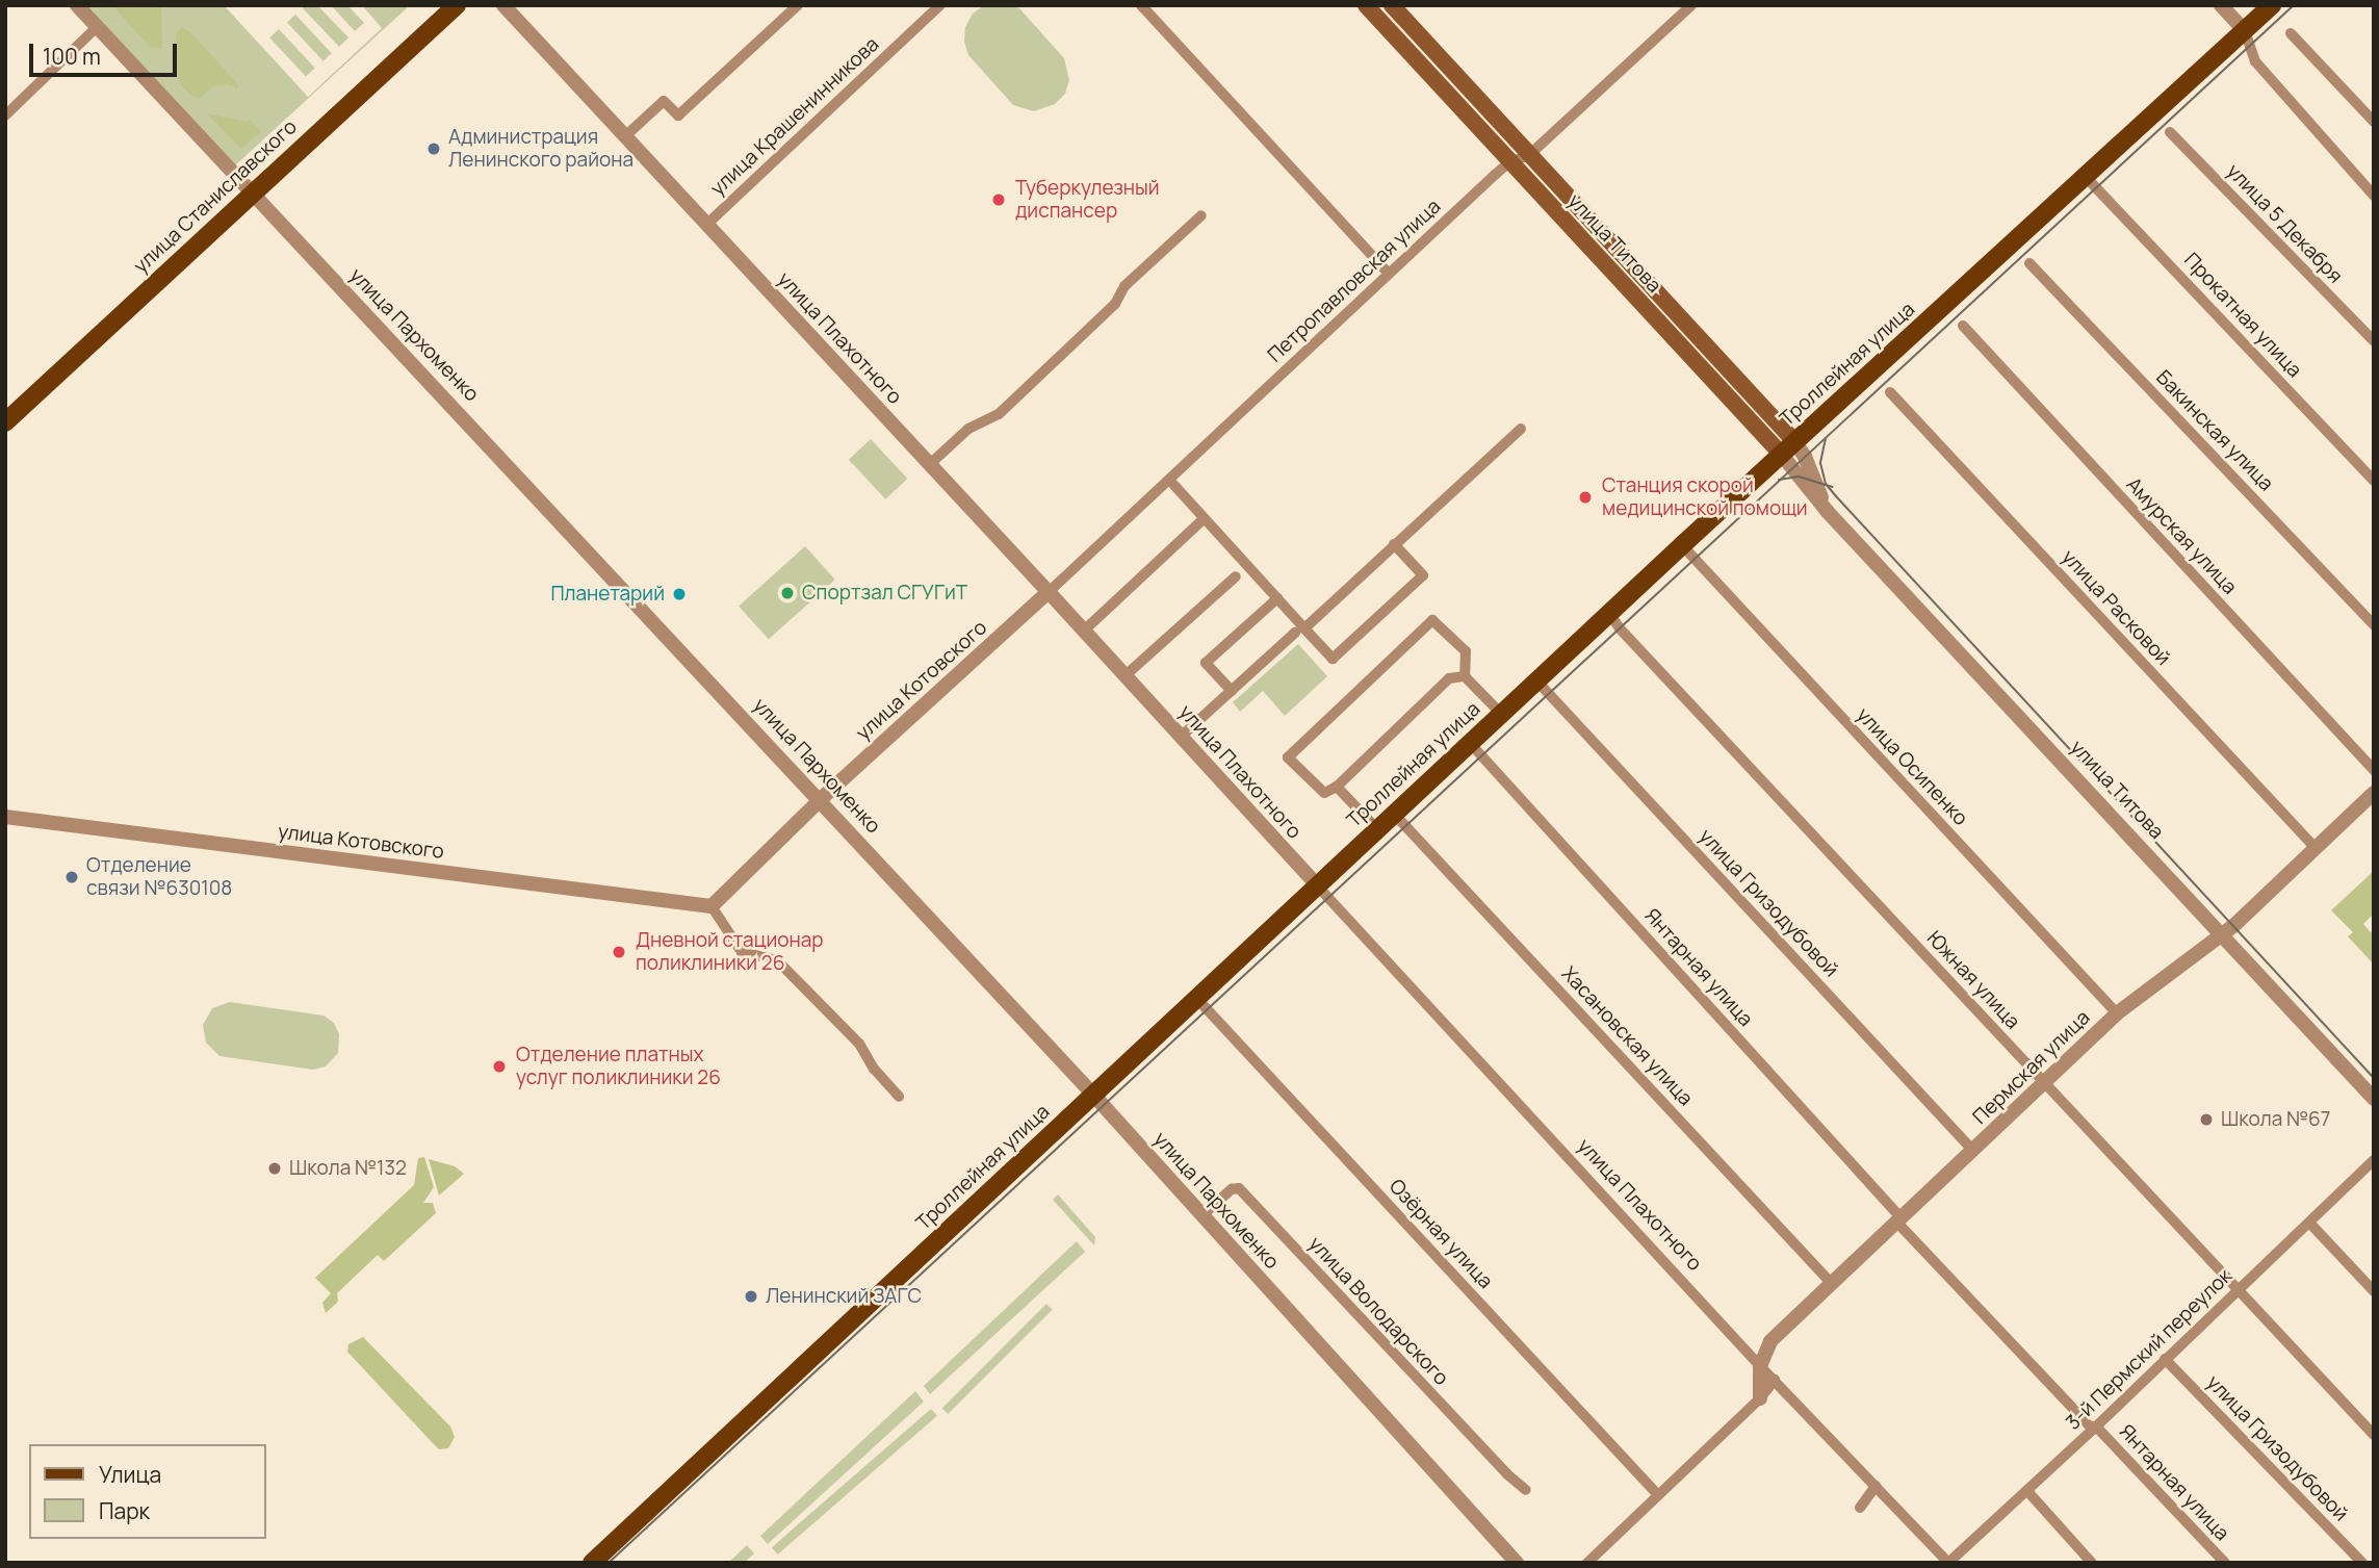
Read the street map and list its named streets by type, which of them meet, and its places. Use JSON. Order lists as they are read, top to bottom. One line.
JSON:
{"streets":{"main road":["улица Станиславского","улица Титова","Троллейная улица"],"street":["улица Крашенинникова","улица 5 Декабря","Петропавловская улица","Прокатная улица","улица Пархоменко","улица Плахотного","Бакинская улица","Амурская улица","улица Расковой","улица Котовского","улица Осипенко","улица Гризодубовой","Янтарная улица","Южная улица","Хасановская улица","Пермская улица","Озёрная улица","улица Володарского","3-й Пермский переулок"]},"crossings":[["улица Крашенинникова","улица Плахотного"],["улица Станиславского","улица Пархоменко"],["улица Титова","Петропавловская улица"],["улица Титова","Троллейная улица"],["улица Титова","Пермская улица"],["Петропавловская улица","улица Плахотного"],["Петропавловская улица","улица Котовского"],["Прокатная улица","Троллейная улица"],["улица Пархоменко","Троллейная улица"],["улица Пархоменко","улица Котовского"],["улица Пархоменко","улица Володарского"],["улица Плахотного","Троллейная улица"],["улица Плахотного","улица Котовского"],["улица Плахотного","Пермская улица"],["улица Плахотного","3-й Пермский переулок"],["Троллейная улица","улица Осипенко"],["Троллейная улица","улица Гризодубовой"],["Троллейная улица","Янтарная улица"],["Троллейная улица","Южная улица"],["Троллейная улица","Хасановская улица"],["Троллейная улица","Озёрная улица"],["улица Расковой","Пермская улица"],["улица Осипенко","Пермская улица"],["улица Гризодубовой","Пермская улица"],["улица Гризодубовой","3-й Пермский переулок"],["Янтарная улица","Пермская улица"],["Янтарная улица","3-й Пермский переулок"],["Южная улица","Пермская улица"],["Южная улица","3-й Пермский переулок"],["Хасановская улица","Пермская улица"]],"places":["Администрация Ленинского района","Туберкулезный диспансер","Станция скорой медицинской помощи","Спортзал СГУГиТ","Планетарий","Отделение связи №630108","Дневной стационар поликлиники 26","Отделение платных услуг поликлиники 26","Школа №67","Школа №132","Ленинский ЗАГС"],"legend":["Улица","Парк"],"scale_bar":"100 m"}
